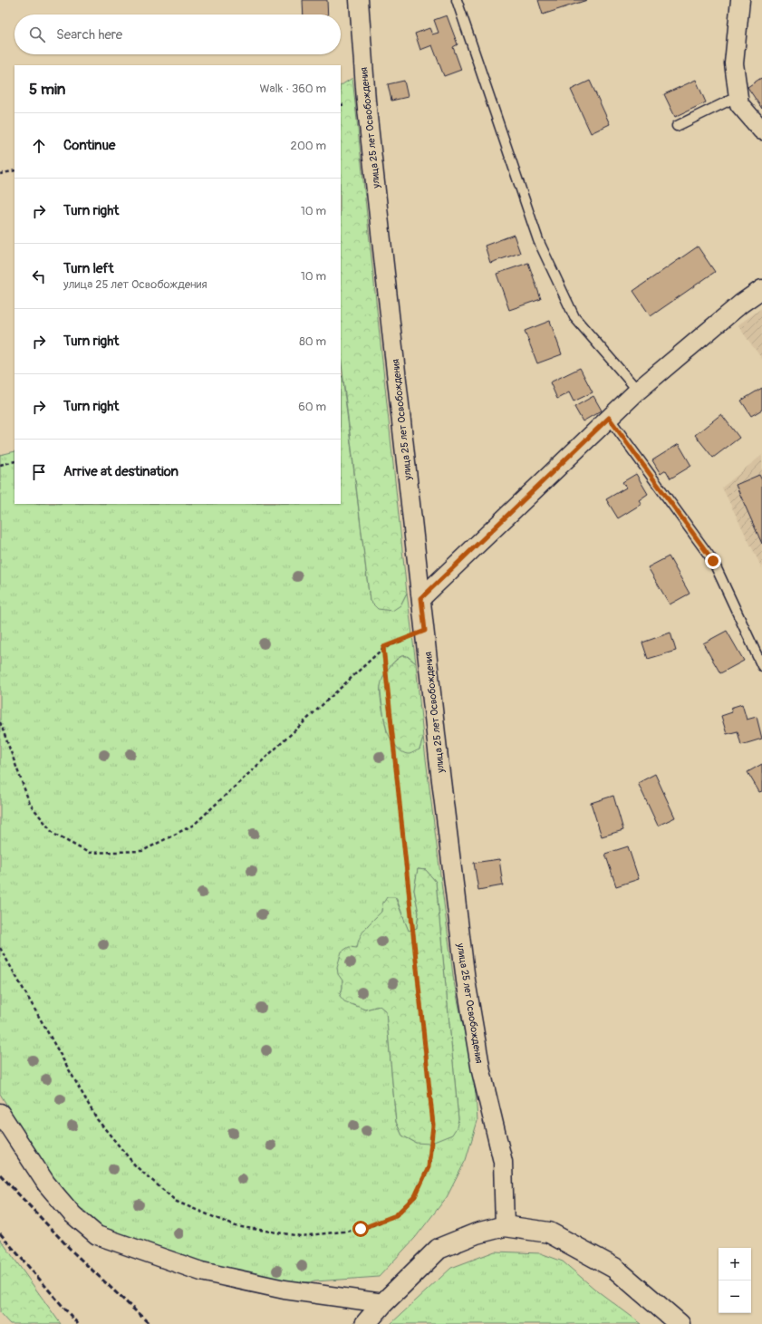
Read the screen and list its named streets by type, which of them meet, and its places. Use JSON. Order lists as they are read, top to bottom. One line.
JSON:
{"streets":{"street":["улица 25 лет Освобождения"]},"page":{"search":"Search here","heading":["5 min","Walk · 360 m"],"list":[["Continue","200 m"],["Turn right","10 m"],["Turn left","улица 25 лет Освобождения","10 m"],["Turn right","80 m"],["Turn right","60 m"],"Arrive at destination"],"map_buttons":["+","−"]}}
